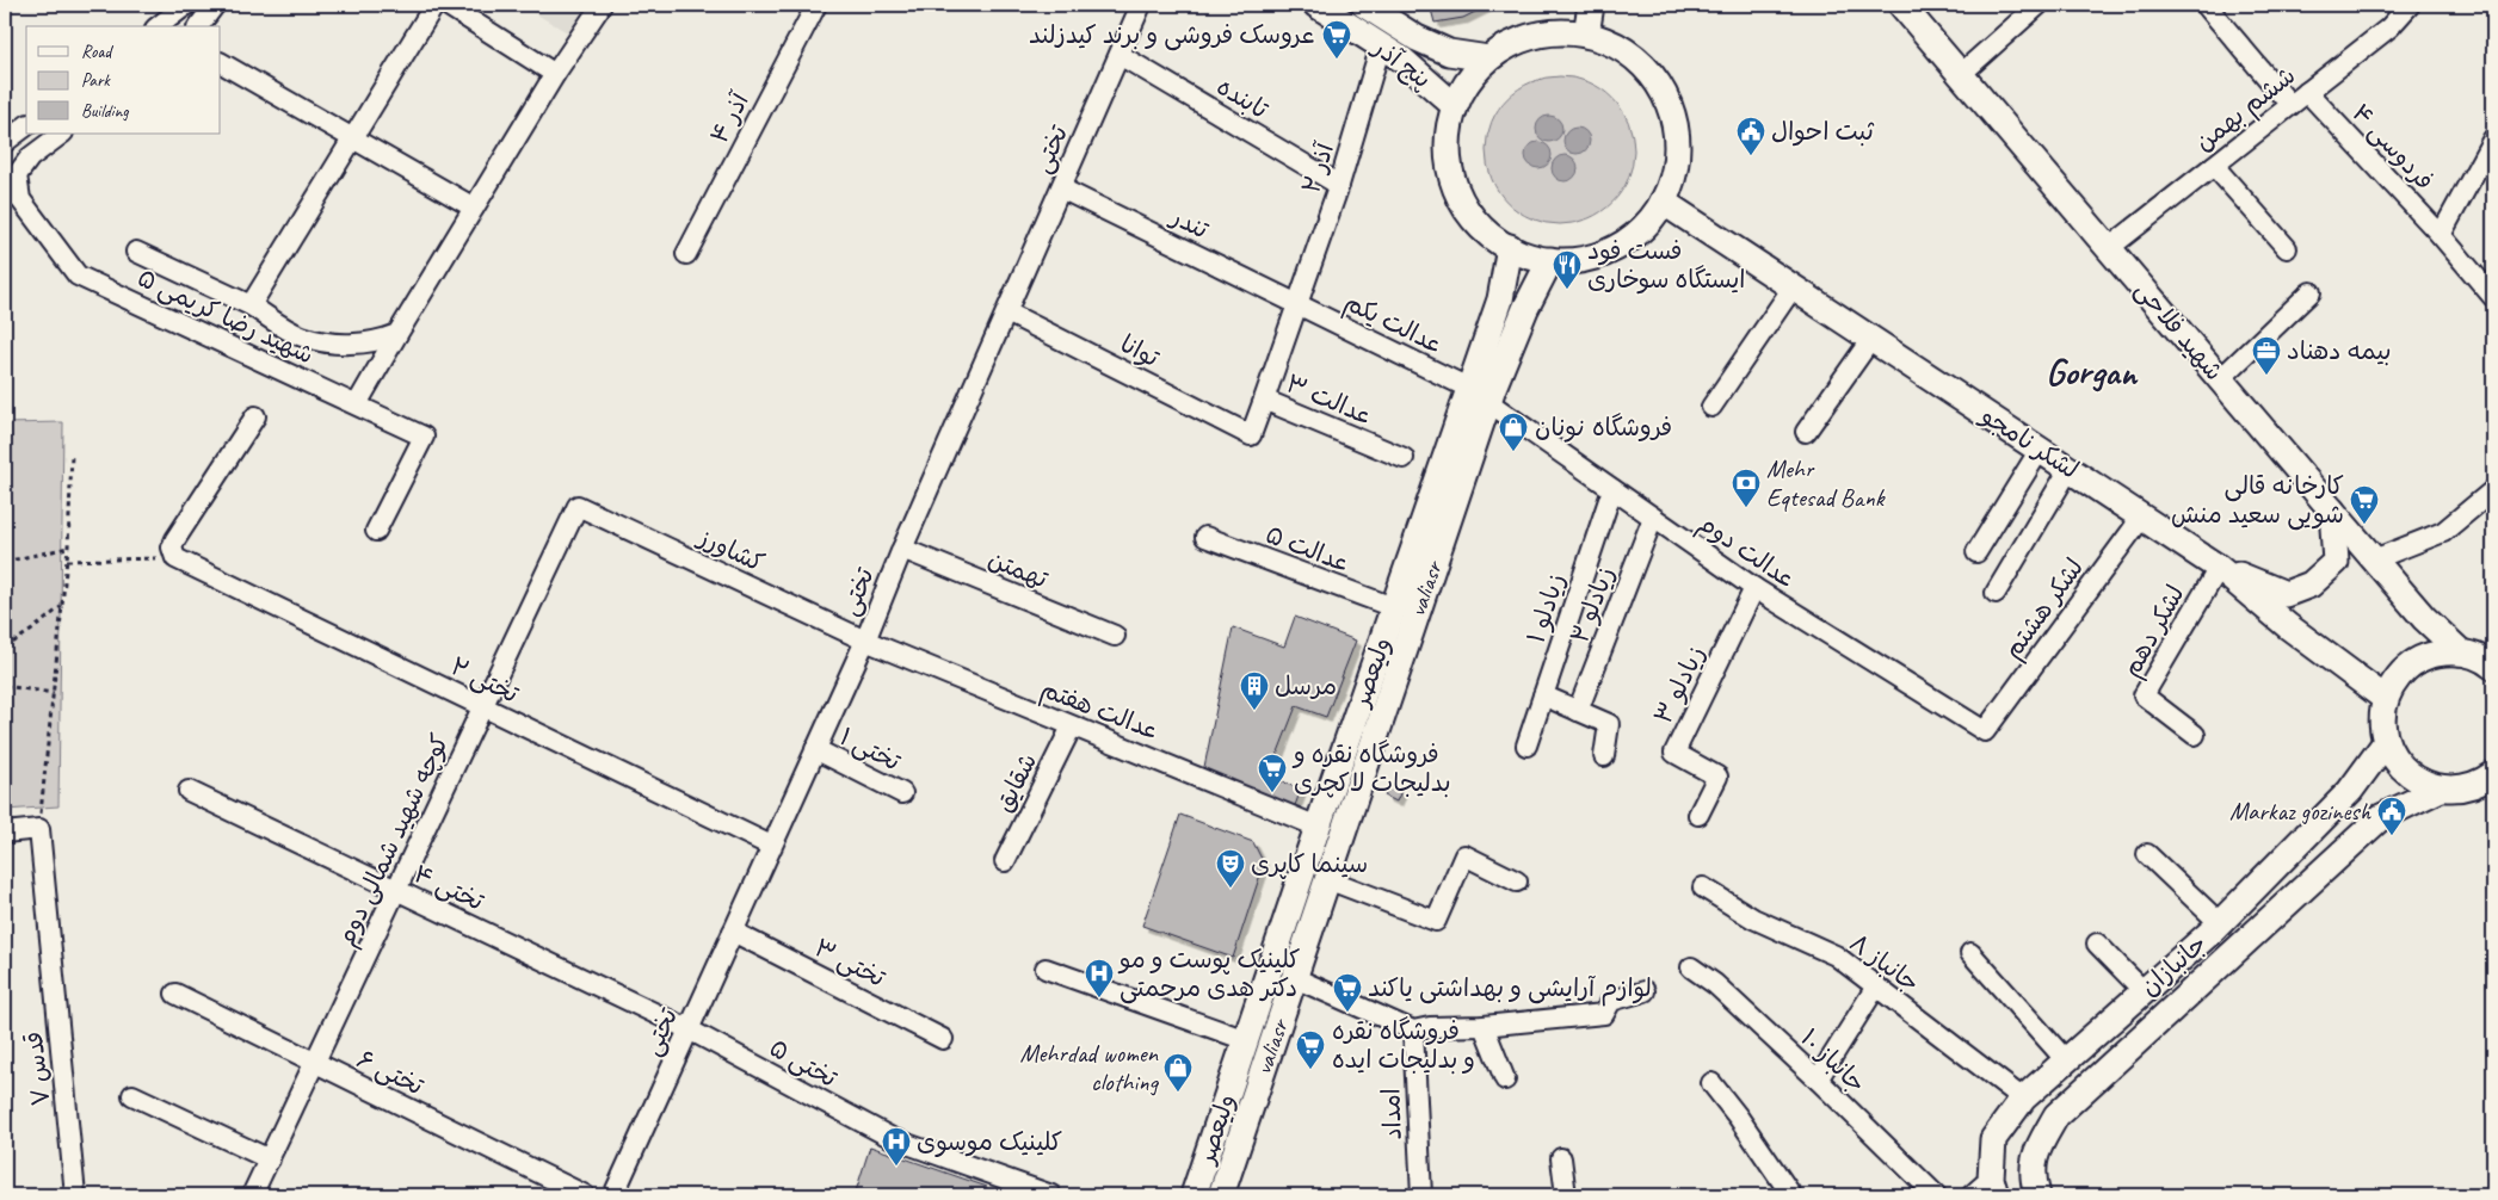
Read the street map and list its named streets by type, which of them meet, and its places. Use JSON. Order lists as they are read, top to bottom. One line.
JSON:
{"streets":{"main road":["پنج آذر","شهید فلاحی","لشکر نامجو","valiasr","ولیعصر","جانبازان"],"street":["تابنده","ششم بهمن","آذر ۴","۴ فردوسی","تختی","۲ آذر","تندر","شهید رضا کریمی ۵","عدالت یکم","توانا","عدالت ۳","عدالت ۵","کشاورز","عدالت دوم","تهمتن","زیادلو ۲","زیادلو ۱","لشکر هشتم","لشکر دهم","تختی ۲","زیادلو ۳","عدالت هفتم","۱ تختی","شقایق","کوچه شهید شمالی دوم","تختی ۴","تختی ۳","جانباز ۸","۱۰ جانباز","۵ تختی","قدس ۷","تختی ۶","امداد"]},"crossings":[["پنج آذر","۲ آذر"],["تابنده","تختی"],["تابنده","۲ آذر"],["ششم بهمن","۴ فردوسی"],["ششم بهمن","شهید فلاحی"],["تختی","تندر"],["تختی","توانا"],["تختی","کشاورز"],["تختی","تهمتن"],["تختی","تختی ۲"],["تختی","عدالت هفتم"],["تختی","۱ تختی"],["تختی","تختی ۴"],["تختی","تختی ۳"],["تختی","۵ تختی"],["۲ آذر","تندر"],["۲ آذر","عدالت یکم"],["۲ آذر","عدالت ۳"],["تندر","عدالت یکم"],["تندر","عدالت ۳"],["عدالت یکم","عدالت ۳"],["عدالت یکم","عدالت دوم"],["عدالت یکم","valiasr"],["عدالت یکم","ولیعصر"],["توانا","عدالت ۳"],["لشکر نامجو","لشکر هشتم"],["لشکر نامجو","لشکر دهم"],["عدالت ۵","ولیعصر"],["کشاورز","عدالت هفتم"],["کشاورز","کوچه شهید شمالی دوم"],["عدالت دوم","valiasr"],["عدالت دوم","زیادلو ۲"],["عدالت دوم","زیادلو ۱"],["عدالت دوم","لشکر هشتم"],["عدالت دوم","ولیعصر"],["عدالت دوم","زیادلو ۳"],["valiasr","ولیعصر"],["ولیعصر","عدالت هفتم"],["تختی ۲","کوچه شهید شمالی دوم"],["عدالت هفتم","شقایق"],["کوچه شهید شمالی دوم","تختی ۴"],["کوچه شهید شمالی دوم","تختی ۶"],["تختی ۴","۵ تختی"],["جانباز ۸","جانبازان"]],"districts":["Gorgan"],"places":{"supermarket":["عروسک فروشی و برند کیدزلند","کارخانه قالی شویی سعید منش","فروشگاه نقره و بدلیجات لاکچری","لوازم آرایشی و بهداشتی یاکند","فروشگاه نقره و بدلیجات ایده"],"public building":["ثبت احوال","Markaz gozinesh"],"restaurant":["فست فود ایستگاه سوخاری"],"office":["بیمه دهناد"],"shop":["فروشگاه نونان","Mehrdad women clothing"],"bank":["Mehr Eqtesad Bank"],"building":["مرسل"],"theatre":["سینما کاپری"],"hospital":["کلینیک پوست و مو دکتر هدی مرحمتی","کلینیک موسوی"]},"legend":["Road","Park","Building"]}
